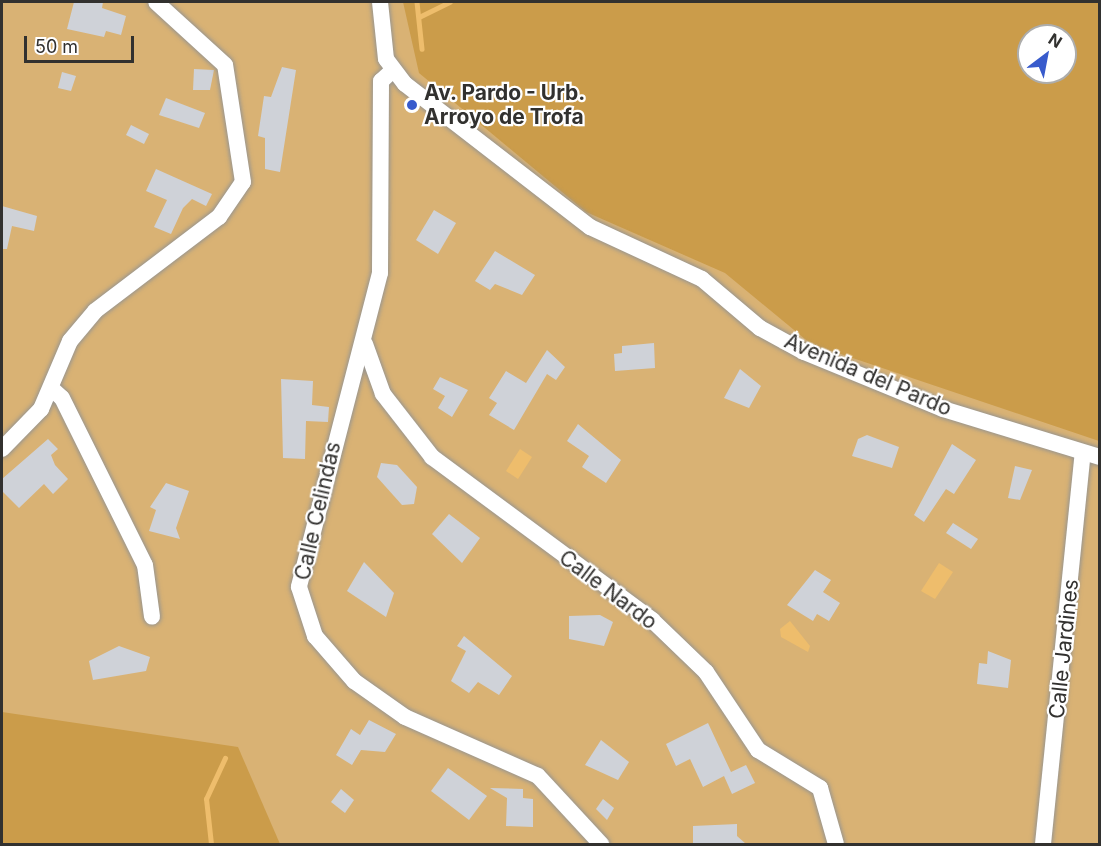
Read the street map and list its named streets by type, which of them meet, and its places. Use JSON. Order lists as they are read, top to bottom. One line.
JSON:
{"streets":{"street":["Avenida del Pardo","Calle Celindas","Calle Nardo","Calle Jardines"]},"crossings":[["Avenida del Pardo","Calle Celindas"],["Avenida del Pardo","Calle Jardines"],["Calle Celindas","Calle Nardo"]],"places":["Av. Pardo - Urb. Arroyo de Trofa"],"scale_bar":"50 m","north":"top right"}
